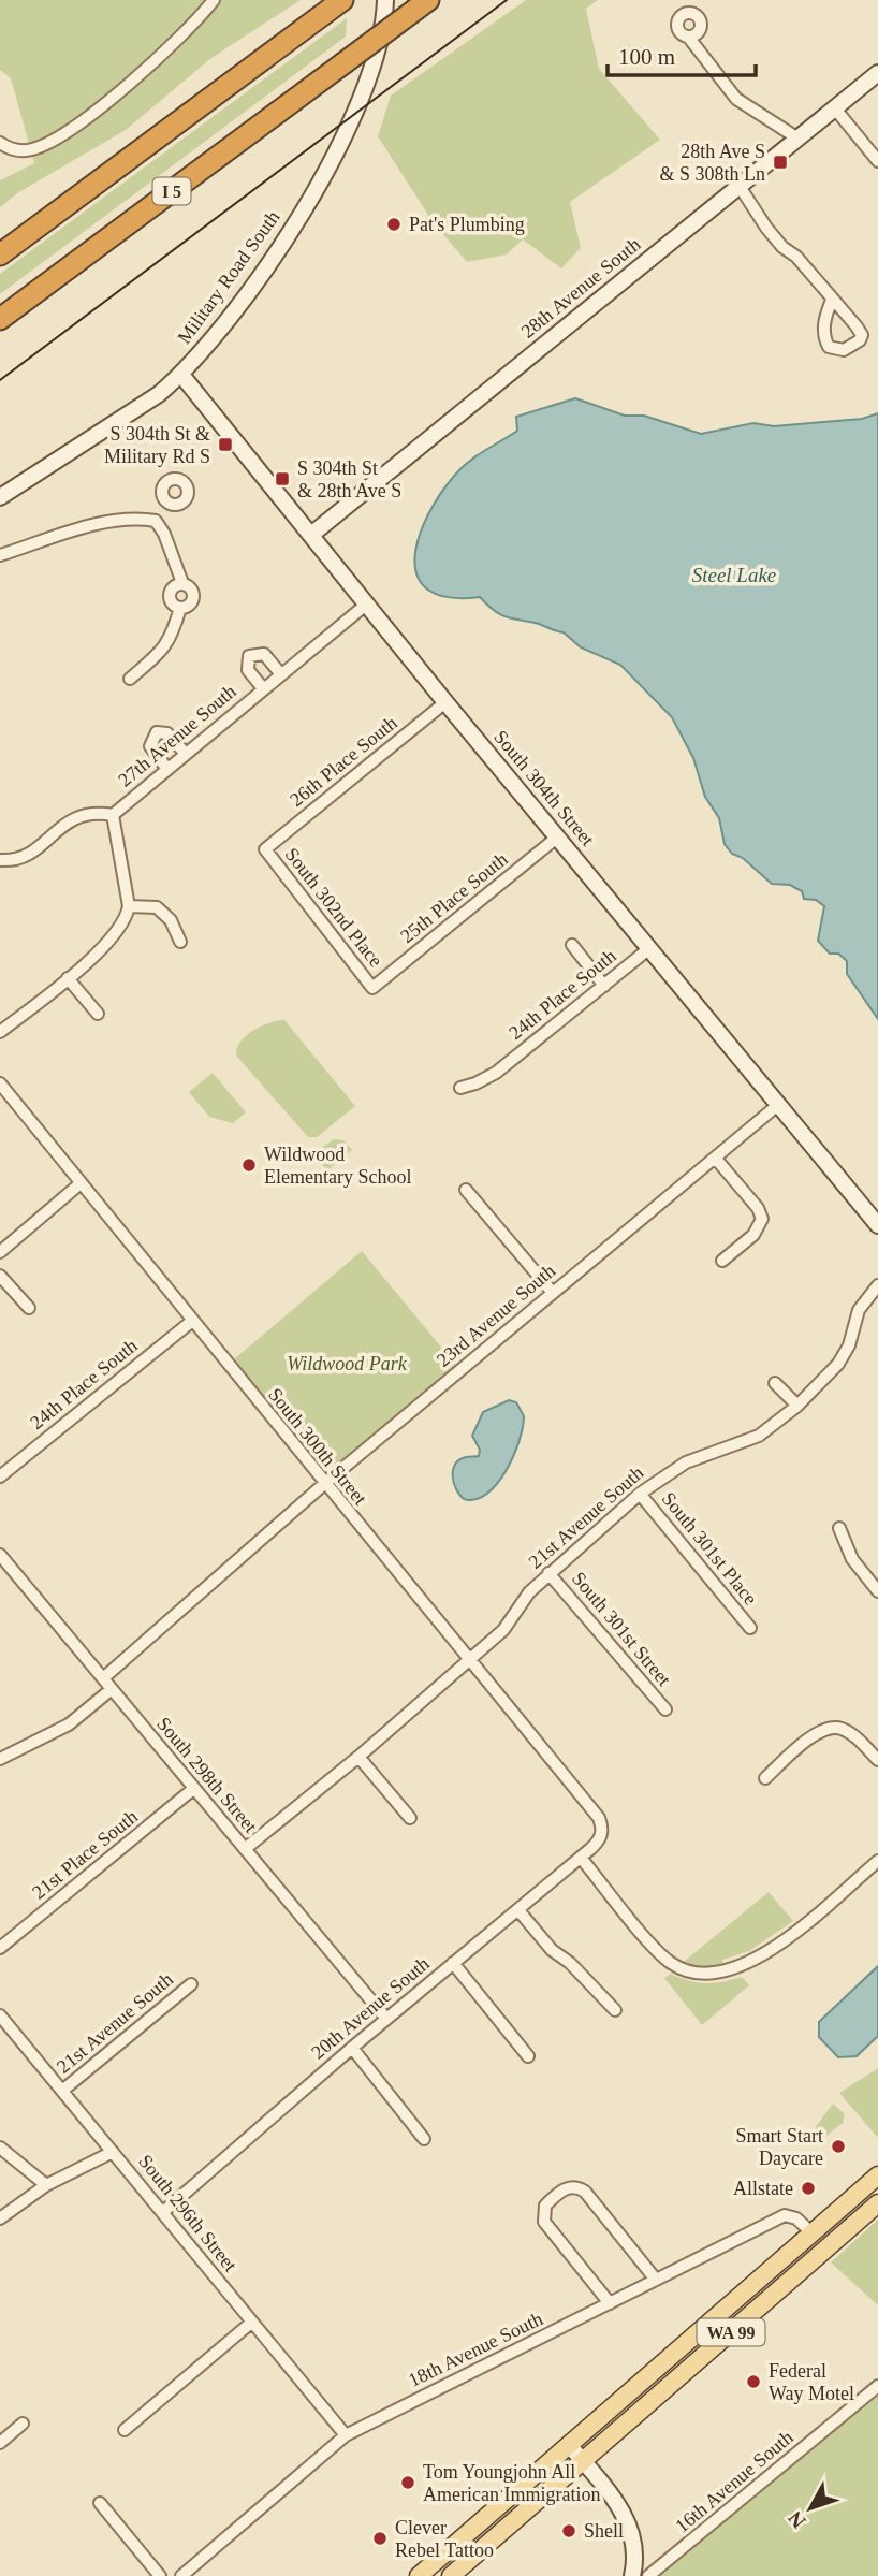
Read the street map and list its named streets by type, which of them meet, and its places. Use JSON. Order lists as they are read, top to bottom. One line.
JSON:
{"streets":{"highway":["I 5"],"main road":["WA 99"],"street":["Military Road South","28th Avenue South","27th Avenue South","26th Place South","South 304th Street","25th Place South","South 302nd Place","24th Place South","23rd Avenue South","South 300th Street","21st Avenue South","South 301st Place","South 301st Street","South 298th Street","21st Place South","20th Avenue South","South 296th Street","18th Avenue South","16th Avenue South"]},"crossings":[["Military Road South","South 304th Street"],["28th Avenue South","South 304th Street"],["27th Avenue South","South 304th Street"],["26th Place South","South 304th Street"],["26th Place South","South 302nd Place"],["South 304th Street","25th Place South"],["South 304th Street","24th Place South"],["South 304th Street","23rd Avenue South"],["25th Place South","South 302nd Place"],["24th Place South","South 300th Street"],["23rd Avenue South","South 300th Street"],["23rd Avenue South","South 298th Street"],["South 300th Street","21st Avenue South"],["South 300th Street","20th Avenue South"],["21st Avenue South","South 301st Place"],["21st Avenue South","South 301st Street"],["21st Avenue South","South 298th Street"],["21st Avenue South","South 296th Street"],["South 298th Street","21st Place South"],["South 298th Street","20th Avenue South"],["20th Avenue South","South 296th Street"],["South 296th Street","18th Avenue South"],["WA 99","18th Avenue South"]],"water":["Steel Lake"],"parks":["Wildwood Park"],"places":{"transit":["28th Ave S & S 308th Ln","S 304th St & Military Rd S","S 304th St & 28th Ave S"],"other":["Pat's Plumbing","Wildwood Elementary School","Smart Start Daycare","Allstate","Federal Way Motel","Tom Youngjohn All American Immigration","Shell","Clever Rebel Tattoo"]},"scale_bar":"100 m","north":"bottom left"}
